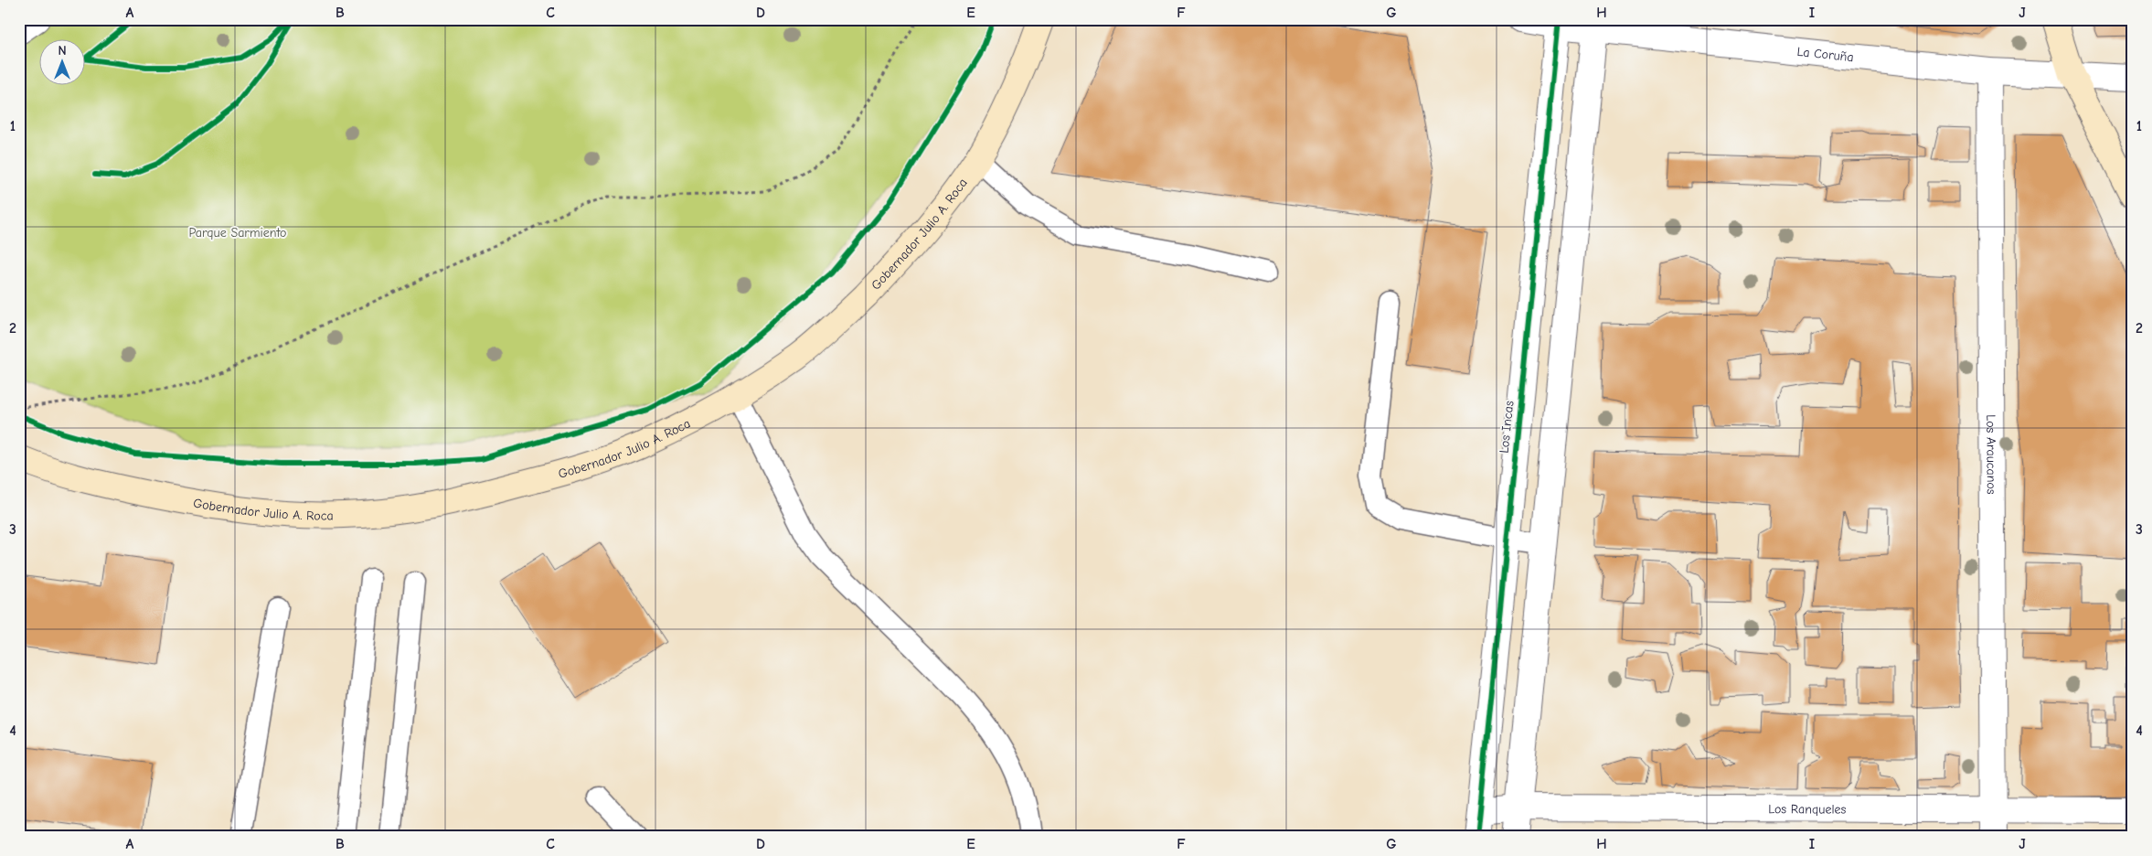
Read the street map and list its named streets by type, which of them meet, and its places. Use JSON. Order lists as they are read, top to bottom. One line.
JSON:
{"streets":{"main road":["Gobernador Julio A. Roca"],"street":["La Coruña","Los Incas","Los Araucanos","Los Ranqueles"]},"crossings":[["La Coruña","Los Incas"],["La Coruña","Los Araucanos"],["Los Incas","Los Ranqueles"],["Los Araucanos","Los Ranqueles"]],"parks":["Parque Sarmiento"],"north":"top","grid":{"columns":["A","B","C","D","E","F","G","H","I","J"],"rows":["1","2","3","4"]}}
